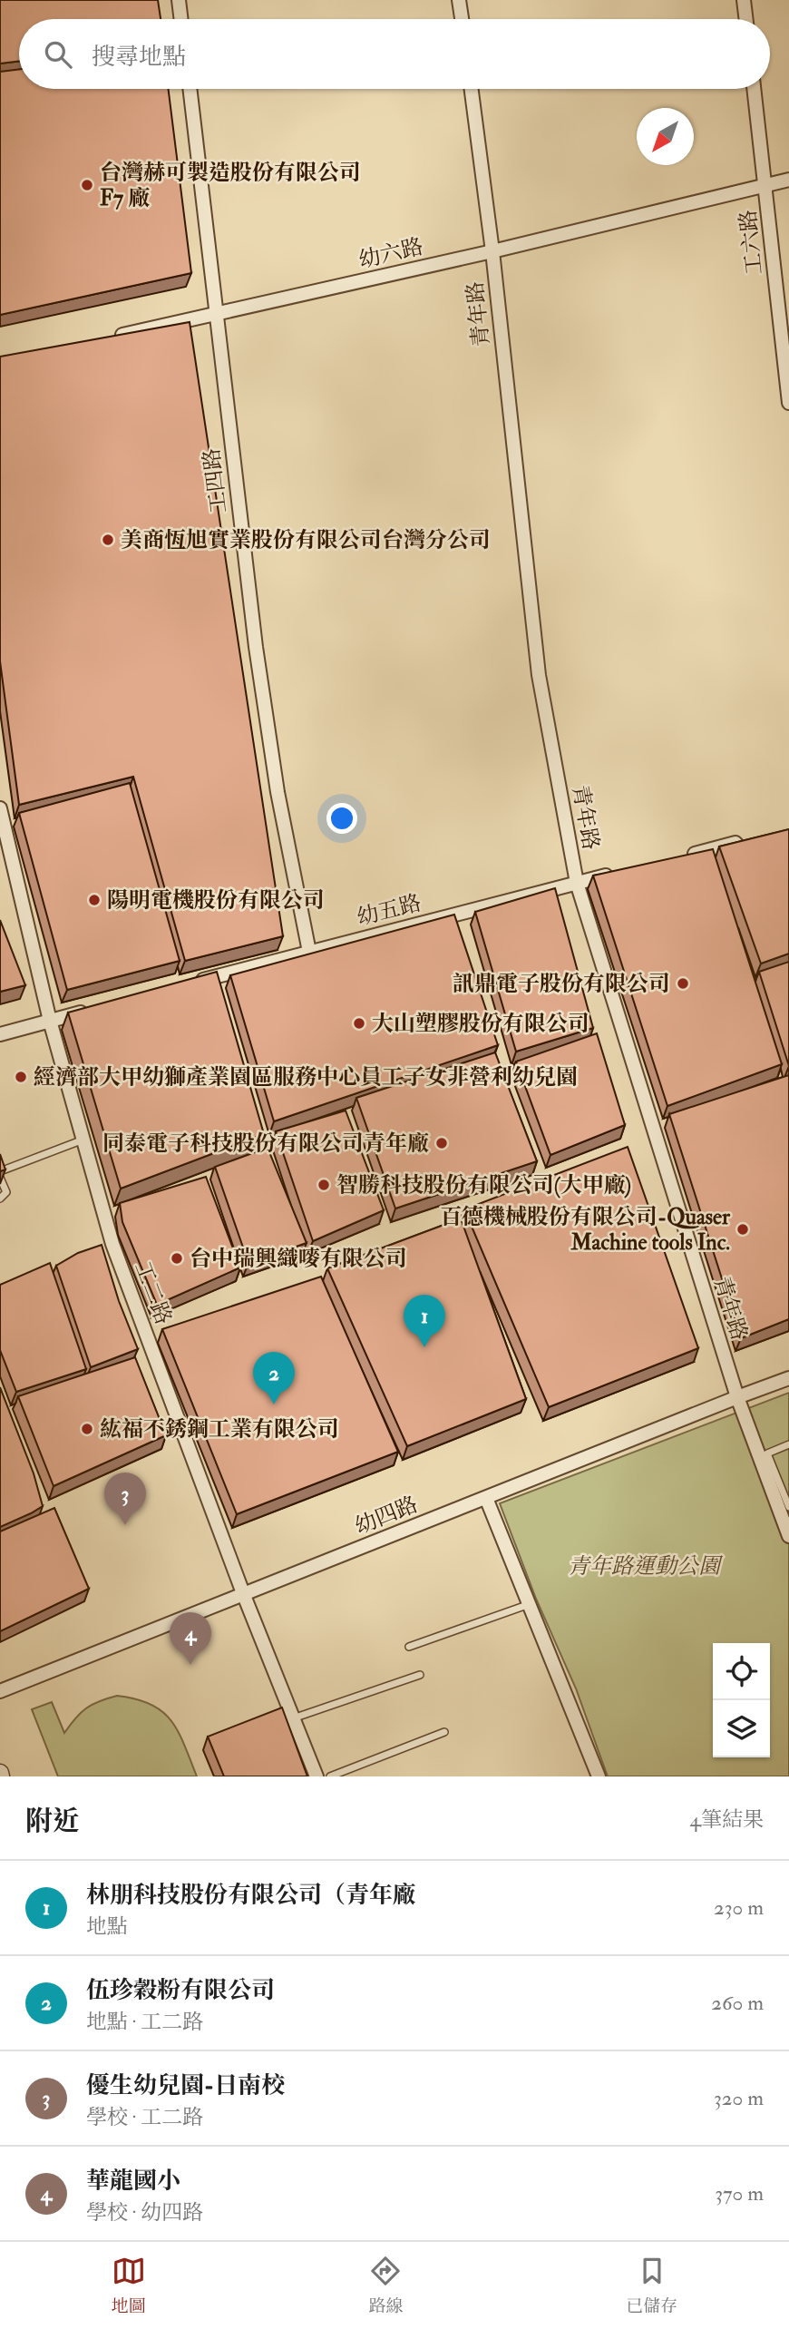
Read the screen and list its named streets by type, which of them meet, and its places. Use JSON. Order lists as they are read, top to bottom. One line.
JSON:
{"streets":{"street":["工六路","幼六路","青年路","工四路","幼五路","工二路","幼四路"]},"crossings":[["工六路","幼六路"],["幼六路","青年路"],["幼六路","工四路"],["青年路","幼五路"],["青年路","幼四路"],["工四路","幼五路"],["工二路","幼四路"]],"parks":["青年路運動公園"],"places":["台灣赫可製造股份有限公司 F7 廠","美商恆旭實業股份有限公司台灣分公司","陽明電機股份有限公司","訊鼎電子股份有限公司","大山塑膠股份有限公司","經濟部大甲幼獅產業園區服務中心員工子女非營利幼兒園","同泰電子科技股份有限公司青年廠","智勝科技股份有限公司(大甲廠)","百德機械股份有限公司-Quaser Machine tools Inc.","台中瑞興織嘜有限公司","紘福不銹鋼工業有限公司"],"north":"bottom left","page":{"search":"搜尋地點","pins":["1","2","3","4"],"heading":["附近","4筆結果"],"list":[{"mark":"1","name":"林朋科技股份有限公司（青年廠","note":"地點","value":"230 m"},{"mark":"2","name":"伍珍穀粉有限公司","note":"地點 · 工二路","value":"260 m"},{"mark":"3","name":"優生幼兒園-日南校","note":"學校 · 工二路","value":"320 m"},{"mark":"4","name":"華龍國小","note":"學校 · 幼四路","value":"370 m"}],"nav":["地圖","路線","已儲存"]}}
